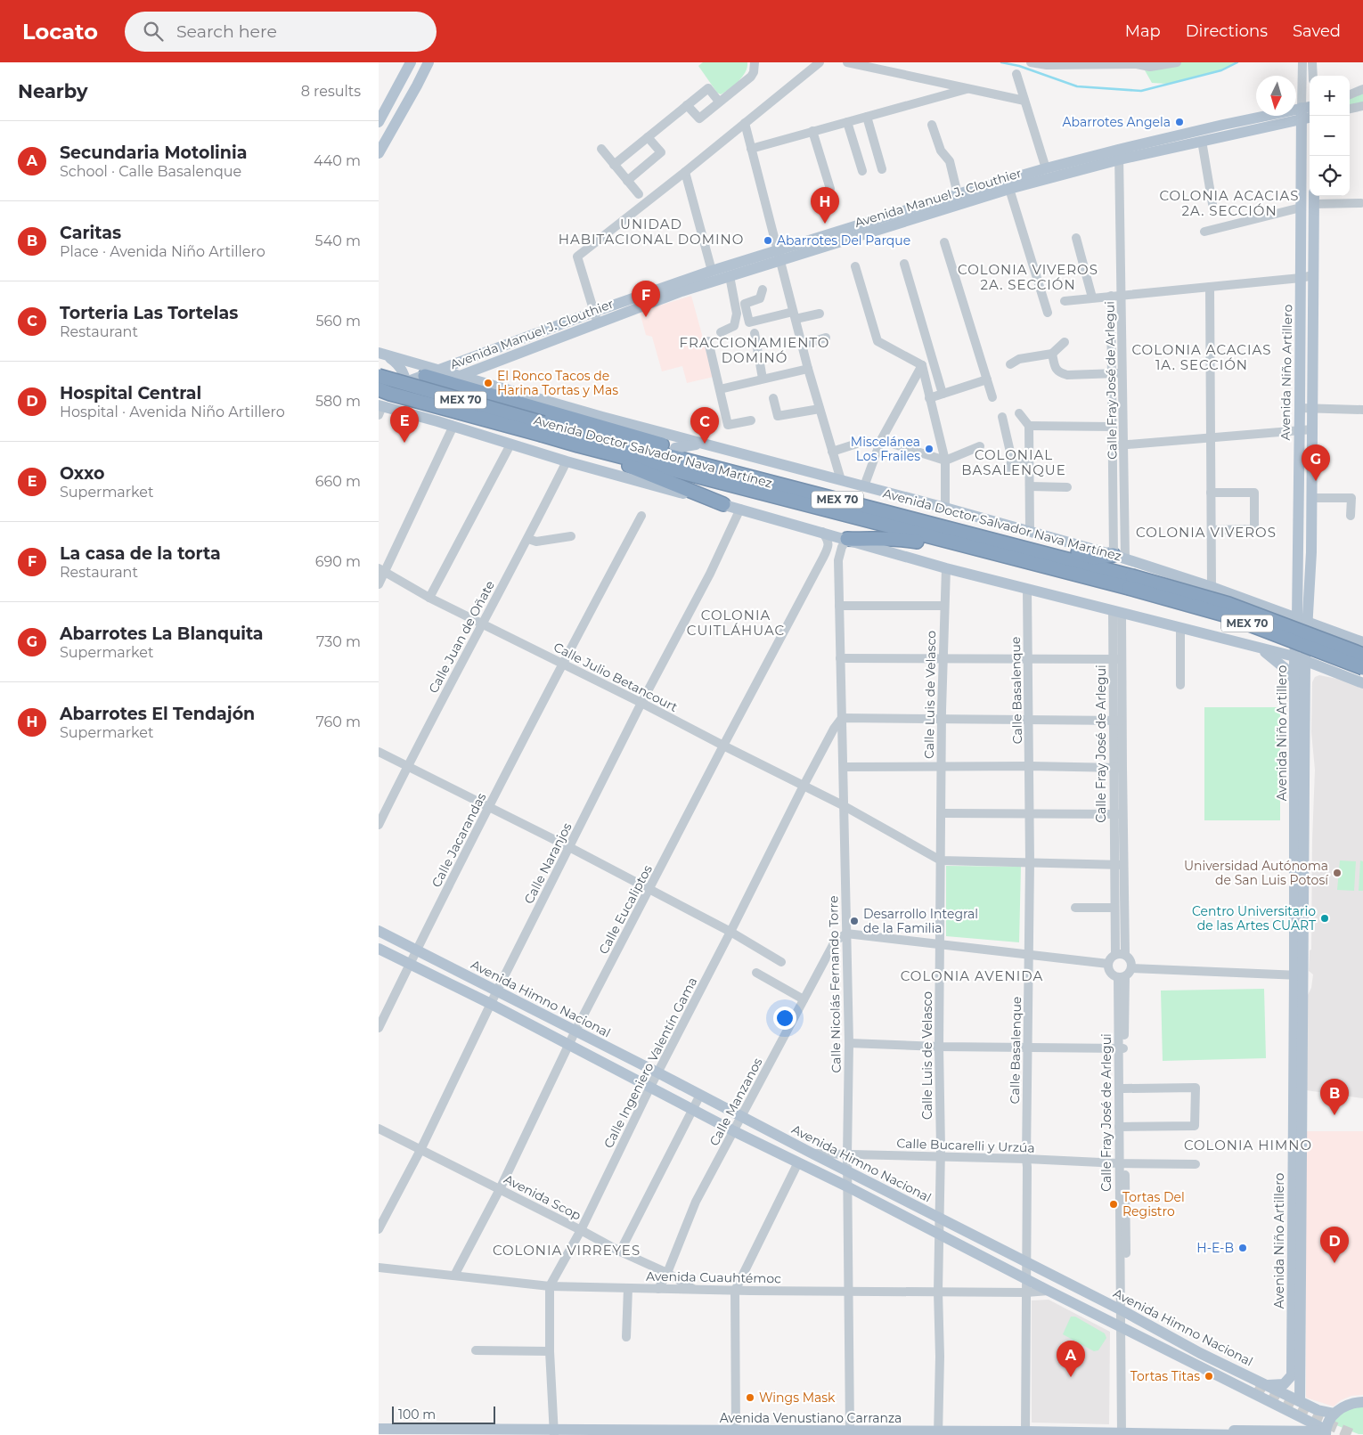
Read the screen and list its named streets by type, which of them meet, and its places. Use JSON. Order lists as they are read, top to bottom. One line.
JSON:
{"streets":{"highway":["MEX 70","Avenida Doctor Salvador Nava Martínez"],"main road":["Avenida Manuel J. Clouthier","Avenida Niño Artillero","Avenida Himno Nacional","Avenida Venustiano Carranza"],"street":["Calle Fray José de Arlegui","Calle Juan de Oñate","Calle Julio Betancourt","Calle Basalenque","Calle Luis de Velasco","Calle Jacarandas","Calle Naranjos","Calle Eucaliptos","Calle Nicolás Fernando Torre","Calle Ingeniero Valentín Gama","Calle Manzanos","Calle Bucarelli y Urzúa","Avenida Scop","Avenida Cuauhtémoc"]},"crossings":[["Avenida Manuel J. Clouthier","Avenida Niño Artillero"],["Avenida Manuel J. Clouthier","Calle Fray José de Arlegui"],["Avenida Manuel J. Clouthier","Avenida Doctor Salvador Nava Martínez"],["Avenida Niño Artillero","Avenida Doctor Salvador Nava Martínez"],["Avenida Niño Artillero","Avenida Himno Nacional"],["Calle Fray José de Arlegui","Avenida Doctor Salvador Nava Martínez"],["Calle Fray José de Arlegui","Avenida Himno Nacional"],["Calle Fray José de Arlegui","Calle Bucarelli y Urzúa"],["Calle Fray José de Arlegui","Avenida Venustiano Carranza"],["Calle Juan de Oñate","Calle Julio Betancourt"],["Calle Julio Betancourt","Calle Luis de Velasco"],["Calle Julio Betancourt","Calle Jacarandas"],["Calle Julio Betancourt","Calle Naranjos"],["Calle Julio Betancourt","Calle Eucaliptos"],["Calle Julio Betancourt","Calle Nicolás Fernando Torre"],["Calle Julio Betancourt","Calle Ingeniero Valentín Gama"],["Calle Basalenque","Avenida Himno Nacional"],["Calle Basalenque","Calle Bucarelli y Urzúa"],["Calle Basalenque","Avenida Cuauhtémoc"],["Calle Basalenque","Avenida Venustiano Carranza"],["Calle Luis de Velasco","Avenida Himno Nacional"],["Calle Luis de Velasco","Calle Bucarelli y Urzúa"],["Calle Luis de Velasco","Avenida Cuauhtémoc"],["Calle Luis de Velasco","Avenida Venustiano Carranza"],["Calle Jacarandas","Avenida Himno Nacional"],["Calle Naranjos","Avenida Himno Nacional"],["Calle Naranjos","Avenida Scop"],["Calle Eucaliptos","Avenida Himno Nacional"],["Calle Eucaliptos","Avenida Scop"],["Calle Eucaliptos","Avenida Cuauhtémoc"],["Calle Nicolás Fernando Torre","Avenida Himno Nacional"],["Calle Nicolás Fernando Torre","Calle Ingeniero Valentín Gama"],["Calle Nicolás Fernando Torre","Calle Manzanos"],["Calle Nicolás Fernando Torre","Calle Bucarelli y Urzúa"],["Calle Nicolás Fernando Torre","Avenida Cuauhtémoc"],["Calle Nicolás Fernando Torre","Avenida Venustiano Carranza"],["Avenida Himno Nacional","Calle Ingeniero Valentín Gama"],["Avenida Himno Nacional","Calle Manzanos"],["Avenida Himno Nacional","Calle Bucarelli y Urzúa"],["Calle Ingeniero Valentín Gama","Avenida Scop"],["Calle Ingeniero Valentín Gama","Avenida Cuauhtémoc"],["Calle Ingeniero Valentín Gama","Avenida Venustiano Carranza"],["Calle Manzanos","Avenida Scop"],["Calle Manzanos","Avenida Cuauhtémoc"],["Avenida Scop","Avenida Cuauhtémoc"]],"districts":["COLONIA ACACIAS 2A. SECCIÓN","UNIDAD HABITACIONAL DOMINO","COLONIA VIVEROS 2A. SECCIÓN","FRACCIONAMIENTO DOMINÓ","COLONIA ACACIAS 1A. SECCIÓN","COLONIAL BASALENQUE","COLONIA VIVEROS","COLONIA CUITLÁHUAC","COLONIA AVENIDA","COLONIA HIMNO","COLONIA VIRREYES"],"places":["Abarrotes Angela","Abarrotes Del Parque","El Ronco Tacos de Harina Tortas y Mas","Miscelánea Los Frailes","Universidad Autónoma de San Luis Potosí","Centro Universitario de las Artes CUART","Desarrollo Integral de la Familia","Tortas Del Registro","H-E-B","Tortas Titas","Wings Mask"],"scale_bar":"100 m","north":"bottom","page":{"header":"Locato","search":"Search here","nav":["Map","Directions","Saved"],"heading":["Nearby","8 results"],"map_buttons":["+","−"],"list":[{"mark":"A","name":"Secundaria Motolinia","note":"School · Calle Basalenque","value":"440 m"},{"mark":"B","name":"Caritas","note":"Place · Avenida Niño Artillero","value":"540 m"},{"mark":"C","name":"Torteria Las Tortelas","note":"Restaurant","value":"560 m"},{"mark":"D","name":"Hospital Central","note":"Hospital · Avenida Niño Artillero","value":"580 m"},{"mark":"E","name":"Oxxo","note":"Supermarket","value":"660 m"},{"mark":"F","name":"La casa de la torta","note":"Restaurant","value":"690 m"},{"mark":"G","name":"Abarrotes La Blanquita","note":"Supermarket","value":"730 m"},{"mark":"H","name":"Abarrotes El Tendajón","note":"Supermarket","value":"760 m"}],"pins":["H","F","E","C","G","B","D","A"],"scale":"100 m"}}
